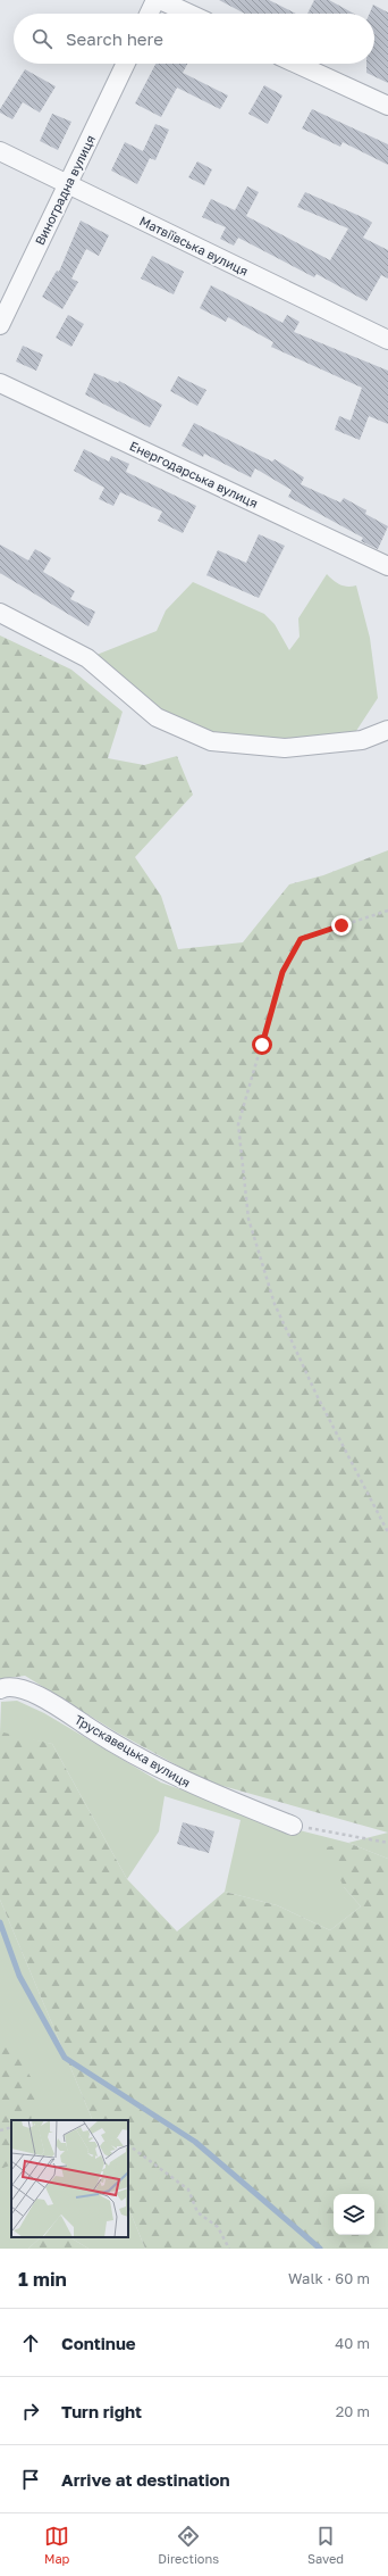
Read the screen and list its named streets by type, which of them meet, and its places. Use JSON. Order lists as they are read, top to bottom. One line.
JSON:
{"streets":{"street":["Виноградна вулиця","Матвіївська вулиця","Енергодарська вулиця","Трускавецька вулиця"]},"crossings":[["Виноградна вулиця","Матвіївська вулиця"]],"page":{"search":"Search here","heading":["1 min","Walk · 60 m"],"list":[["Continue","40 m"],["Turn right","20 m"],"Arrive at destination"],"nav":["Map","Directions","Saved"]}}
